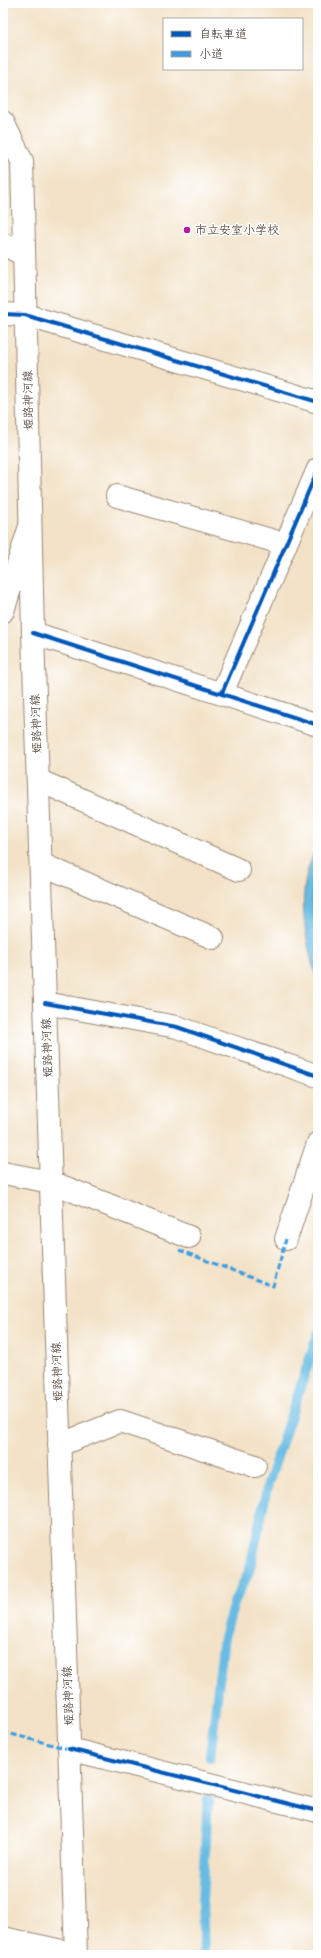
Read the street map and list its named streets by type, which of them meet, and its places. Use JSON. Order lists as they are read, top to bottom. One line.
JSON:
{"streets":{"street":["姫路神河線"]},"places":["市立安室小学校"],"legend":["自転車道","小道"]}
